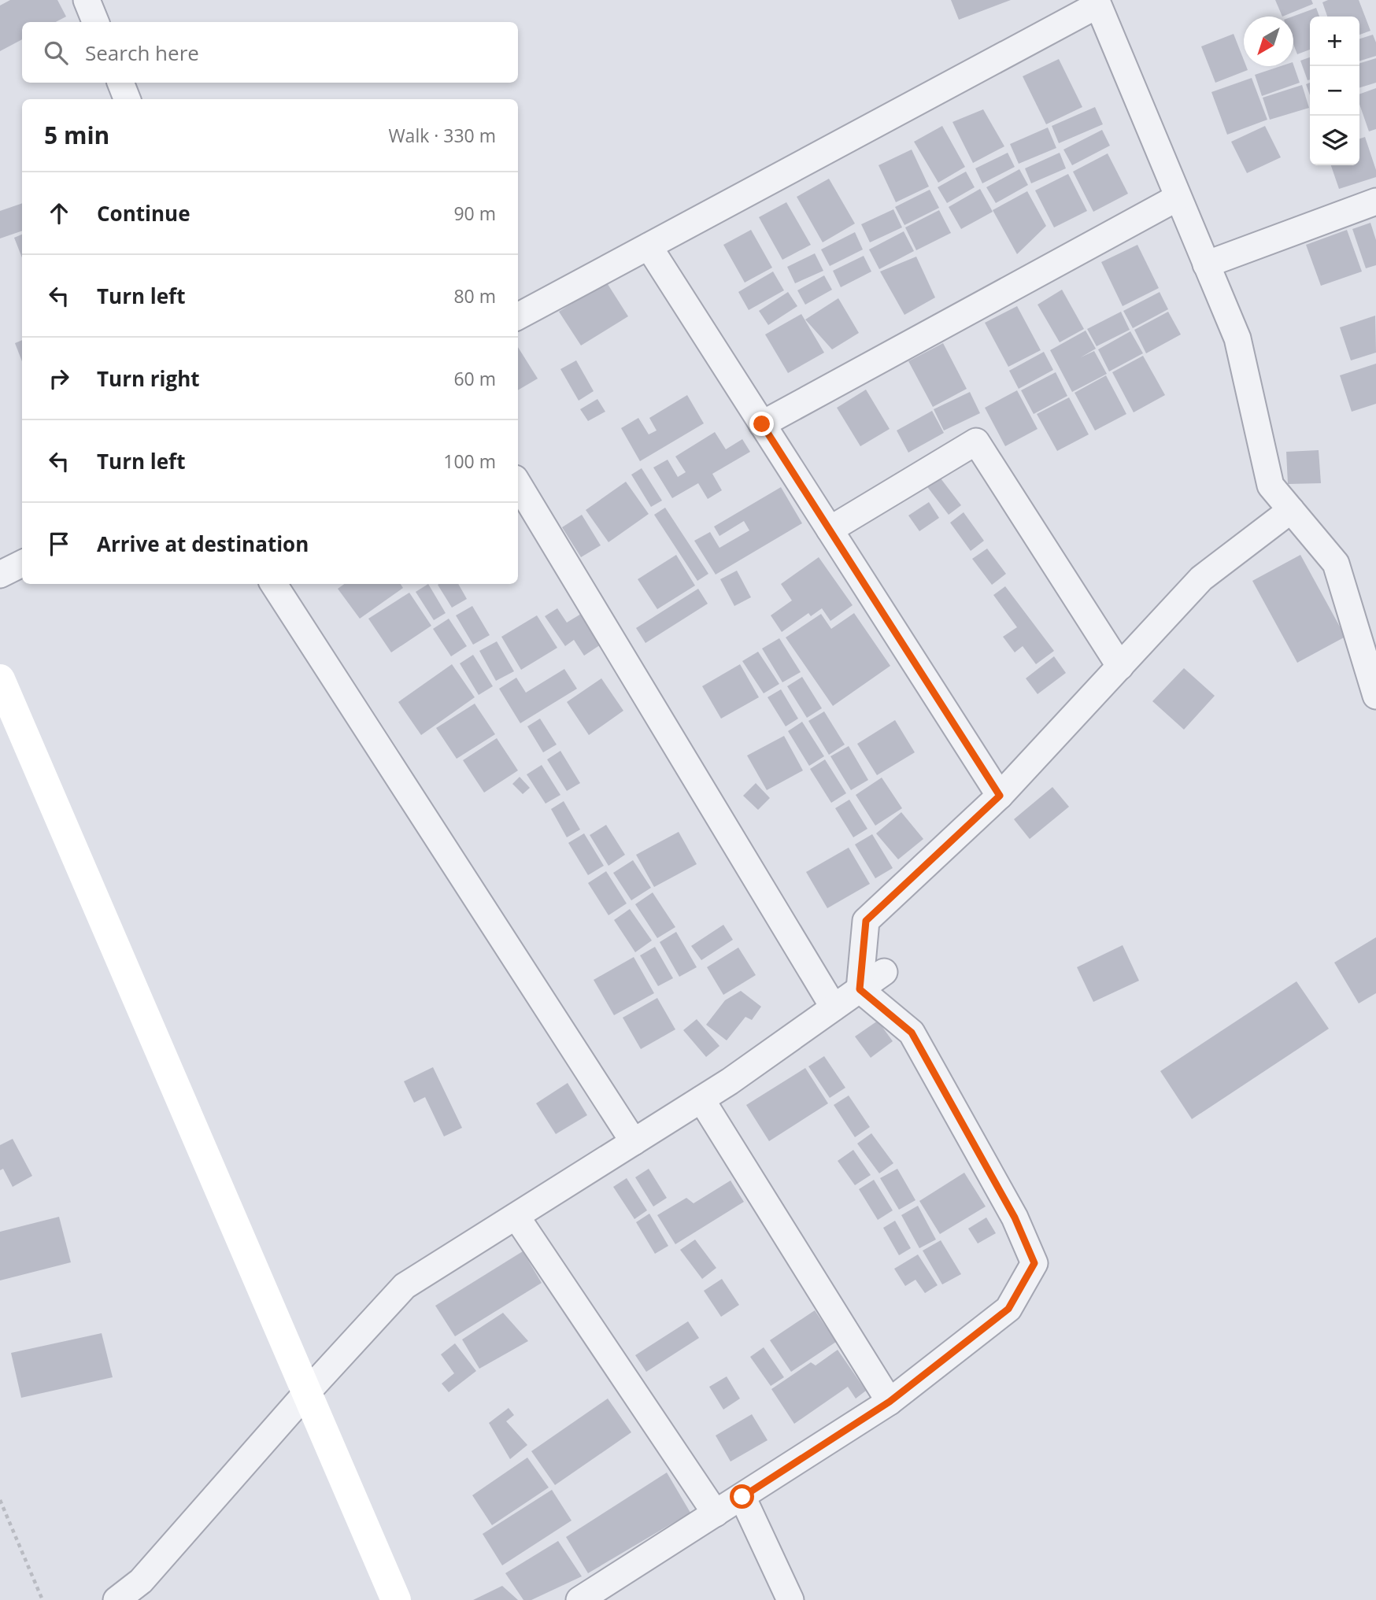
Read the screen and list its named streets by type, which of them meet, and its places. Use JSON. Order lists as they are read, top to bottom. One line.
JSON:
{"north":"bottom left","page":{"map_buttons":["+","−"],"search":"Search here","heading":["5 min","Walk · 330 m"],"list":[["Continue","90 m"],["Turn left","80 m"],["Turn right","60 m"],["Turn left","100 m"],"Arrive at destination"]}}
